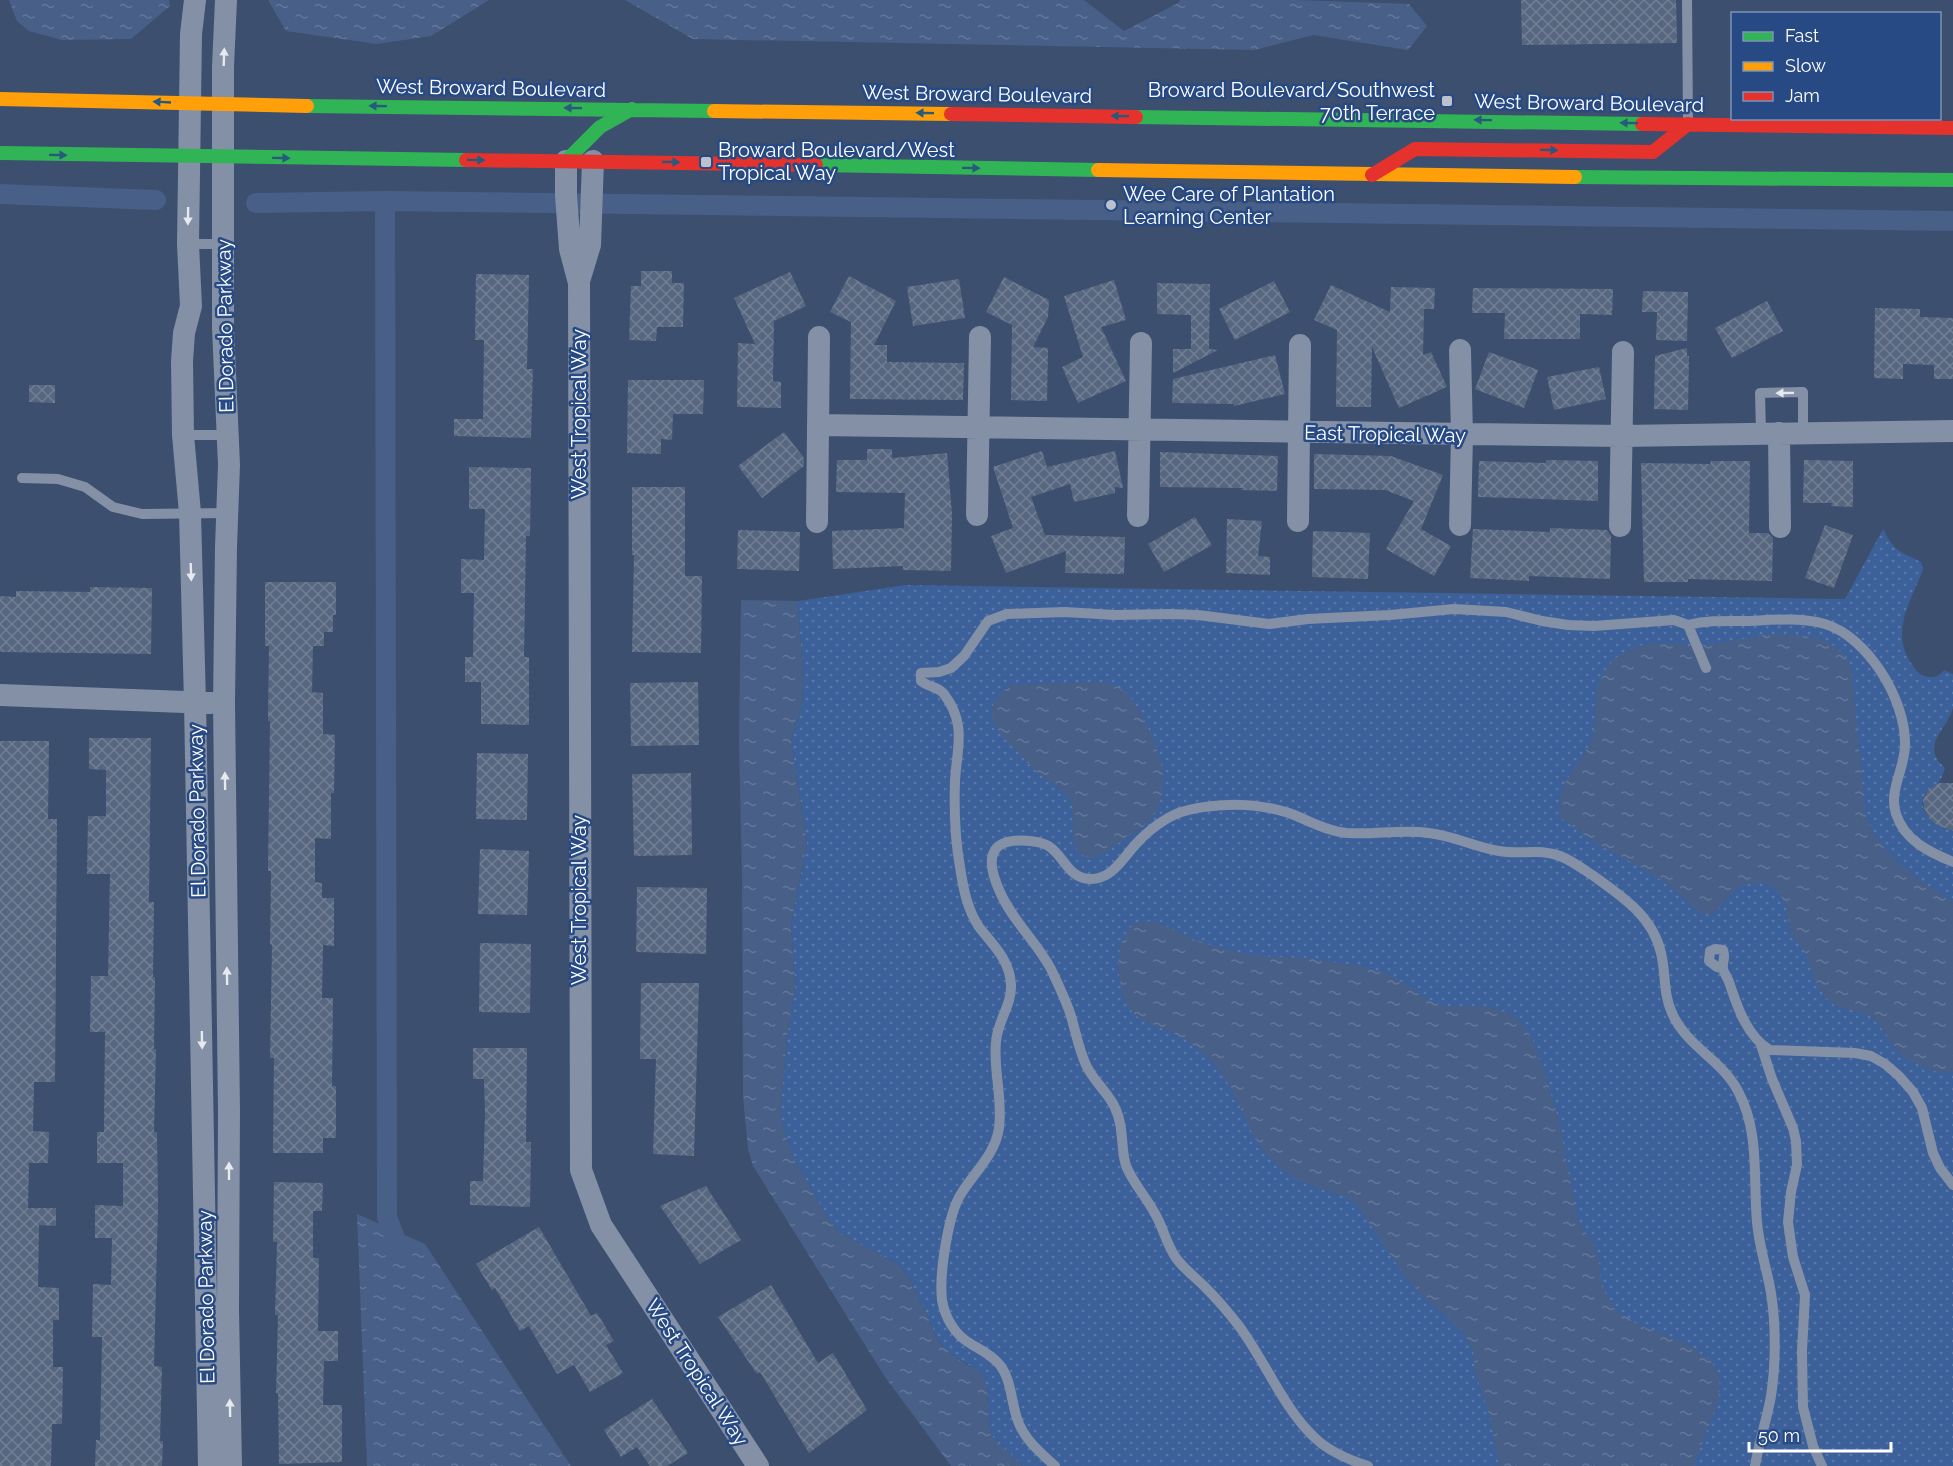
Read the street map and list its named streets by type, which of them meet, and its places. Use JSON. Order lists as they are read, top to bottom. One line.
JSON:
{"streets":{"main road":["West Broward Boulevard"],"street":["El Dorado Parkway","West Tropical Way","East Tropical Way"]},"crossings":[["West Broward Boulevard","El Dorado Parkway"]],"places":{"transit":["Broward Boulevard/Southwest 70th Terrace","Broward Boulevard/West Tropical Way"],"other":["Wee Care of Plantation Learning Center"]},"legend":["Fast","Slow","Jam"],"scale_bar":"50 m"}
